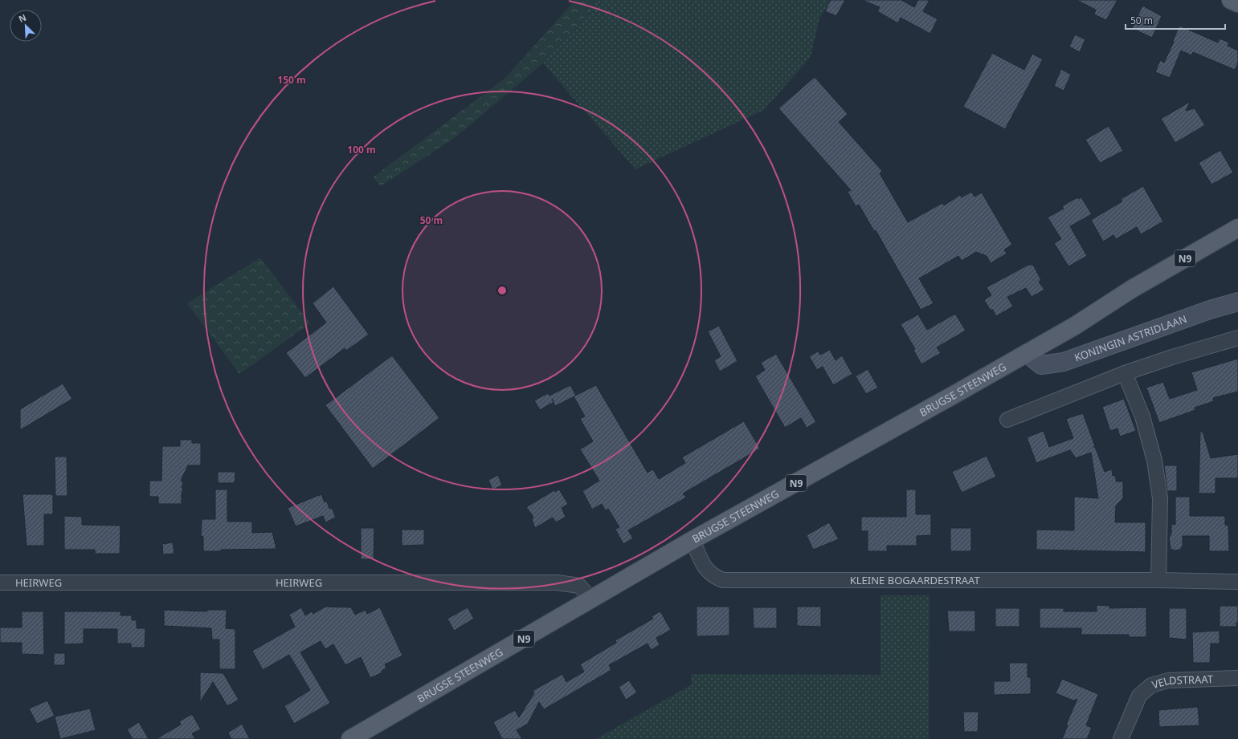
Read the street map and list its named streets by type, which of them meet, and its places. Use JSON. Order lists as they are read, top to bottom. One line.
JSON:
{"streets":{"main road":["N9","KONINGIN ASTRIDLAAN","BRUGSE STEENWEG"],"street":["KLEINE BOGAARDESTRAAT","HEIRWEG","VELDSTRAAT"]},"crossings":[["KONINGIN ASTRIDLAAN","BRUGSE STEENWEG"],["BRUGSE STEENWEG","KLEINE BOGAARDESTRAAT"],["BRUGSE STEENWEG","HEIRWEG"]],"scale_bar":"50 m","north":"top left","rings":["150 m","100 m","50 m"]}
